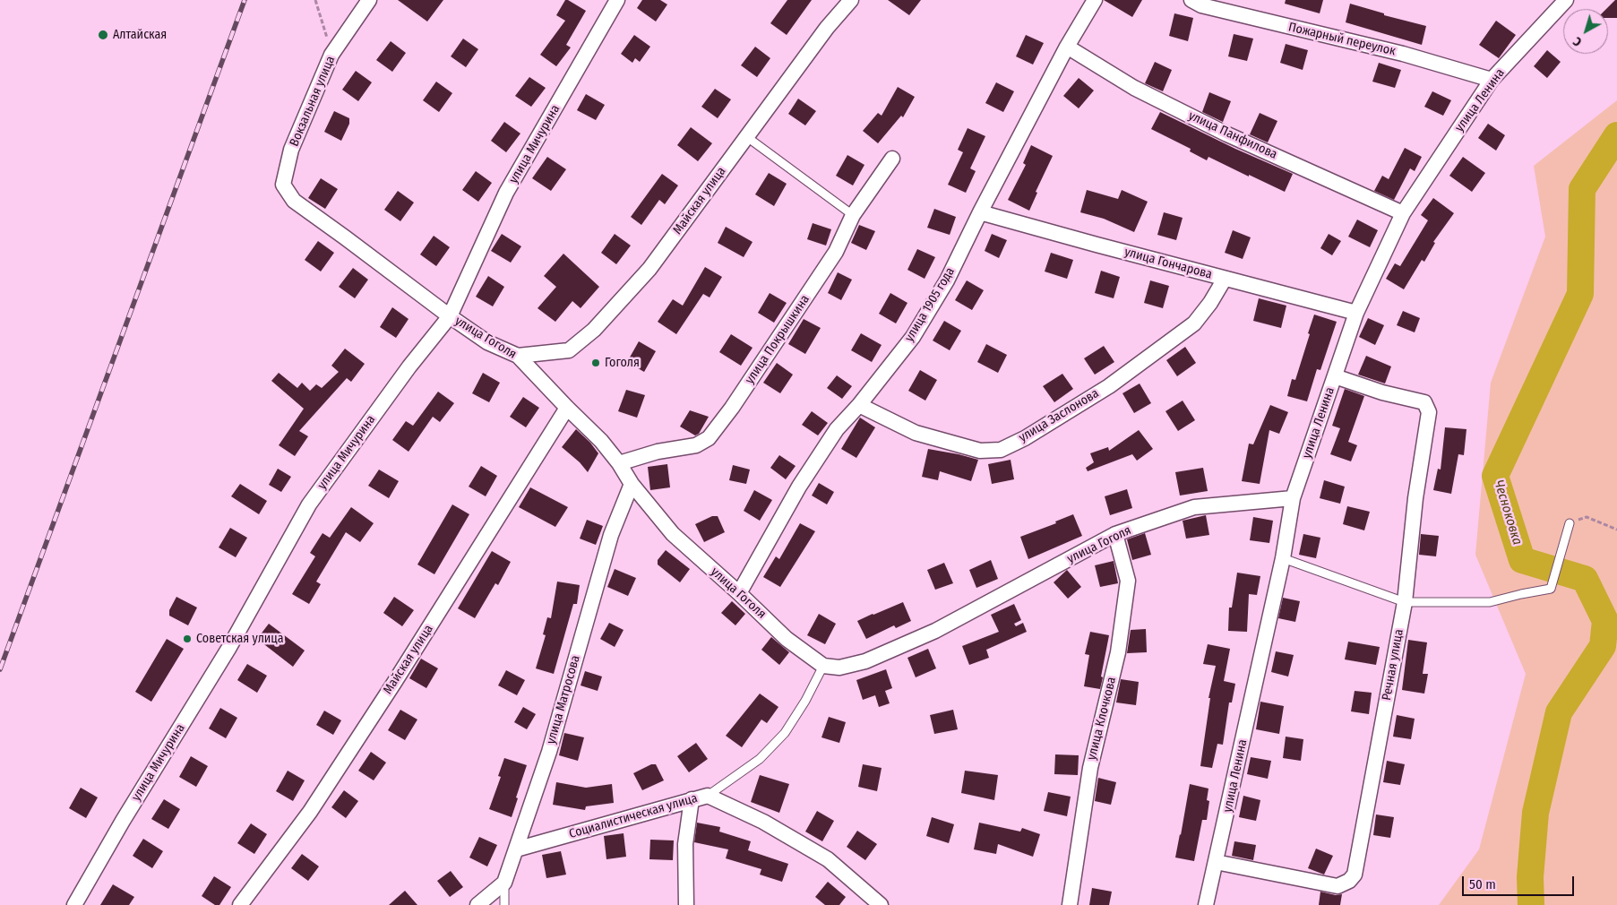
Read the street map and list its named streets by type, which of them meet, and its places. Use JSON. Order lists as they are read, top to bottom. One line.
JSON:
{"streets":{"street":["Пожарный переулок","улица Ленина","Вокзальная улица","улица Панфилова","улица Мичурина","Майская улица","улица Гончарова","улица 1905 года","улица Гоголя","улица Покрышкина","улица Заслонова","Речная улица","улица Матросова","улица Клочкова","Социалистическая улица"]},"crossings":[["Пожарный переулок","улица Ленина"],["улица Ленина","улица Панфилова"],["улица Ленина","улица Гончарова"],["улица Ленина","улица Гоголя"],["улица Ленина","Речная улица"],["Вокзальная улица","улица Гоголя"],["улица Панфилова","улица 1905 года"],["улица Мичурина","улица Гоголя"],["Майская улица","улица Гоголя"],["улица Гончарова","улица 1905 года"],["улица Гончарова","улица Заслонова"],["улица 1905 года","улица Гоголя"],["улица 1905 года","улица Заслонова"],["улица Гоголя","улица Покрышкина"],["улица Гоголя","улица Матросова"],["улица Гоголя","улица Клочкова"],["улица Матросова","Социалистическая улица"]],"water":["Чесноковка"],"places":["Алтайская","Гоголя","Советская улица"],"scale_bar":"50 m","north":"bottom left"}
